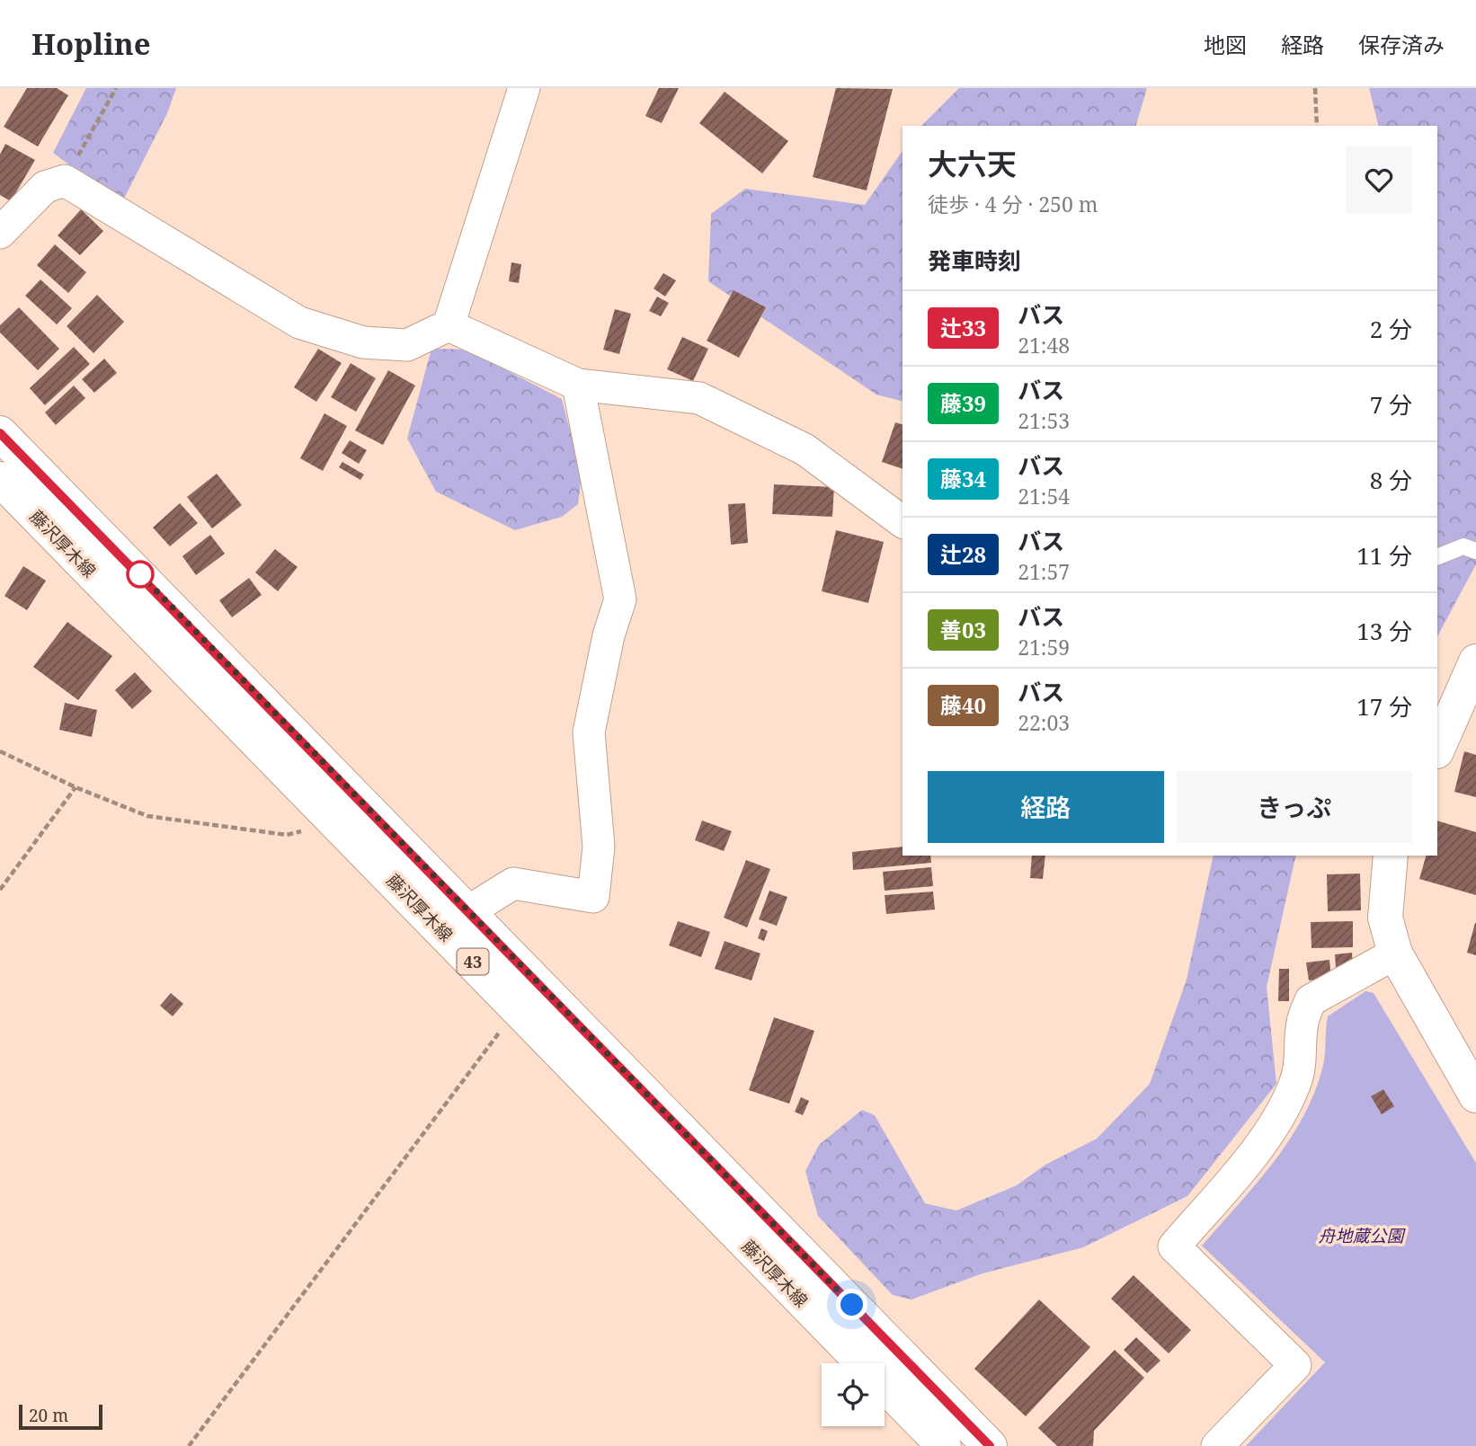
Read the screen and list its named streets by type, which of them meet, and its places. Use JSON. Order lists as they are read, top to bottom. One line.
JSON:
{"streets":{"main road":["藤沢厚木線","43"]},"parks":["舟地蔵公園"],"lines":["bus line 辻33"],"scale_bar":"20 m","page":{"header":"Hopline","nav":["地図","経路","保存済み"],"heading":[["大六天","徒歩 · 4 分 · 250 m"],"発車時刻"],"list":[{"mark":"辻33","name":"バス","note":"21:48","value":"2 分"},{"mark":"藤39","name":"バス","note":"21:53","value":"7 分"},{"mark":"藤34","name":"バス","note":"21:54","value":"8 分"},{"mark":"辻28","name":"バス","note":"21:57","value":"11 分"},{"mark":"善03","name":"バス","note":"21:59","value":"13 分"},{"mark":"藤40","name":"バス","note":"22:03","value":"17 分"}],"buttons":["経路","きっぷ"],"scale":"20 m"}}
